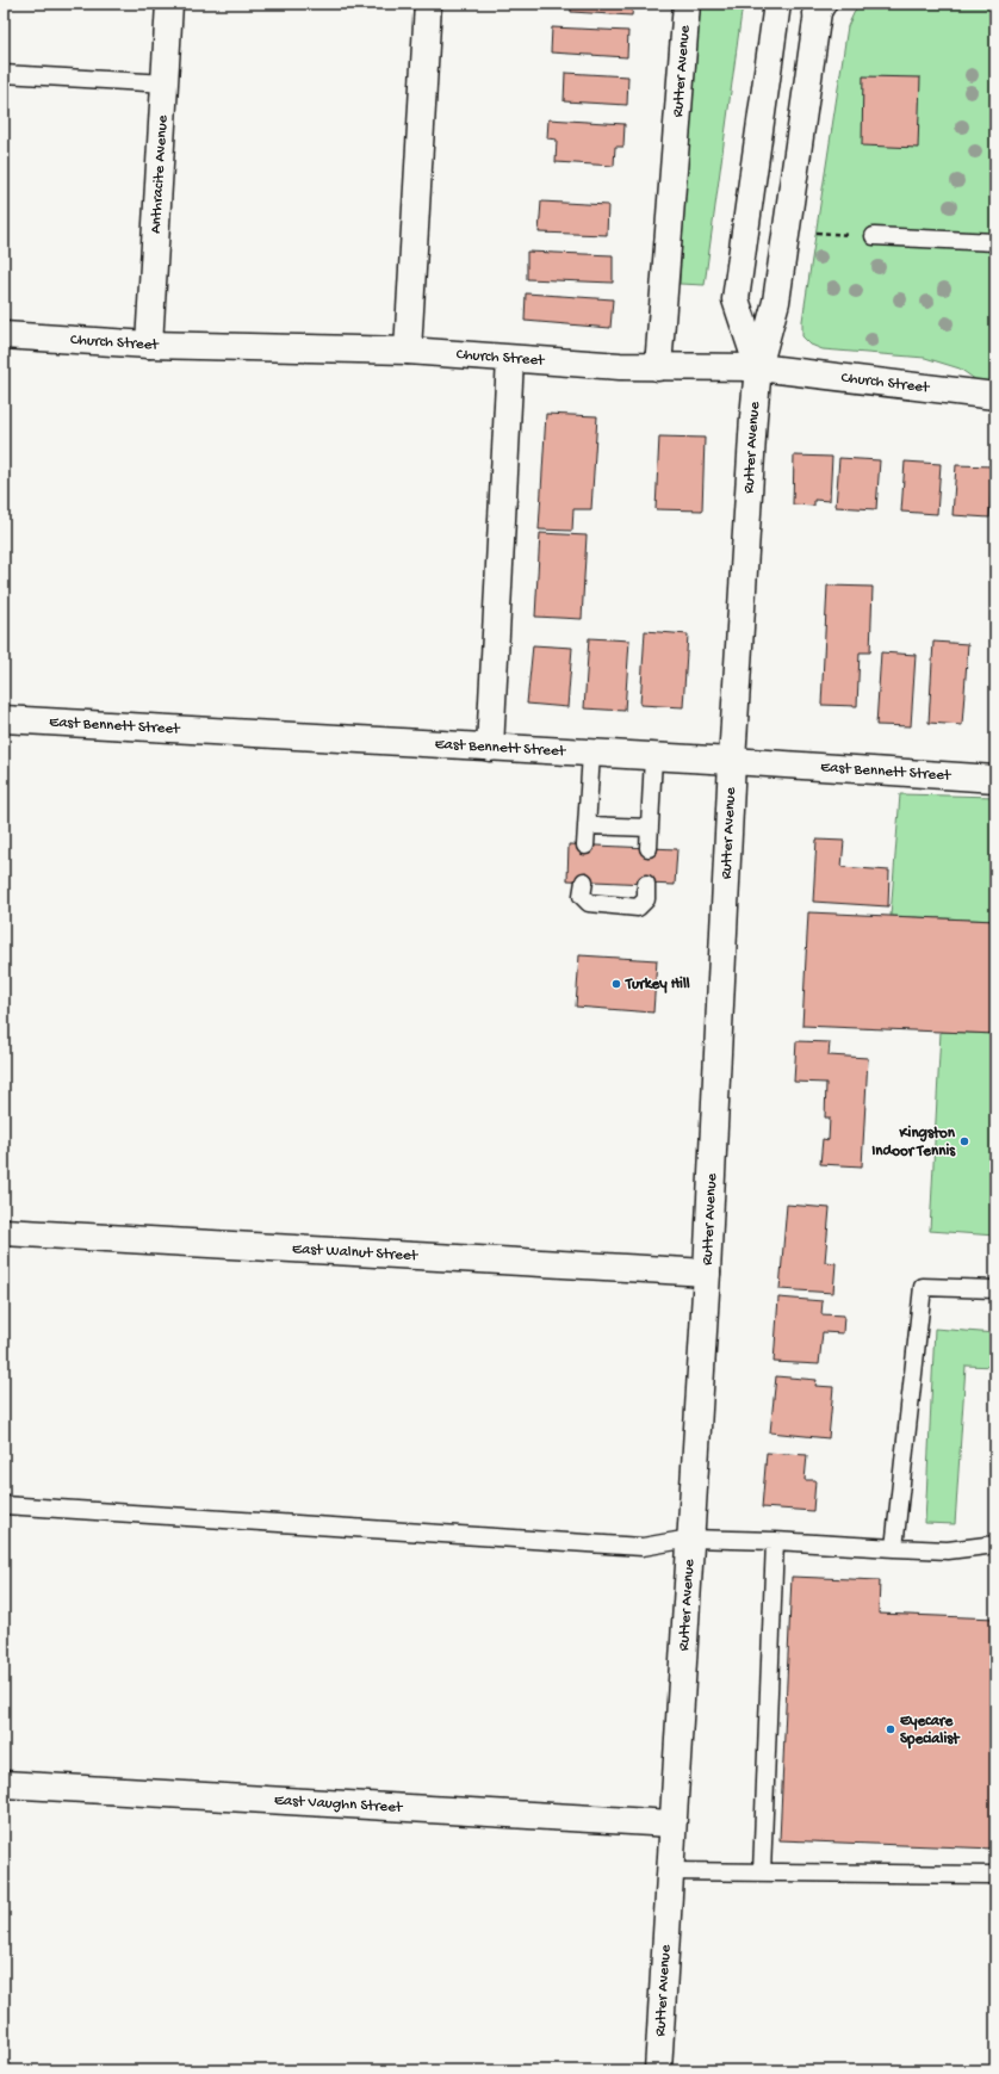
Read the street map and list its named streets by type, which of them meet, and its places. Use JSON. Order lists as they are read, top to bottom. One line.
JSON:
{"streets":{"street":["Rutter Avenue","Anthracite Avenue","Church Street","East Bennett Street","East Walnut Street","East Vaughn Street"]},"crossings":[["Rutter Avenue","Church Street"],["Rutter Avenue","East Bennett Street"],["Rutter Avenue","East Walnut Street"],["Rutter Avenue","East Vaughn Street"],["Anthracite Avenue","Church Street"]],"places":["Turkey Hill","Kingston Indoor Tennis","Eyecare Specialist"]}
